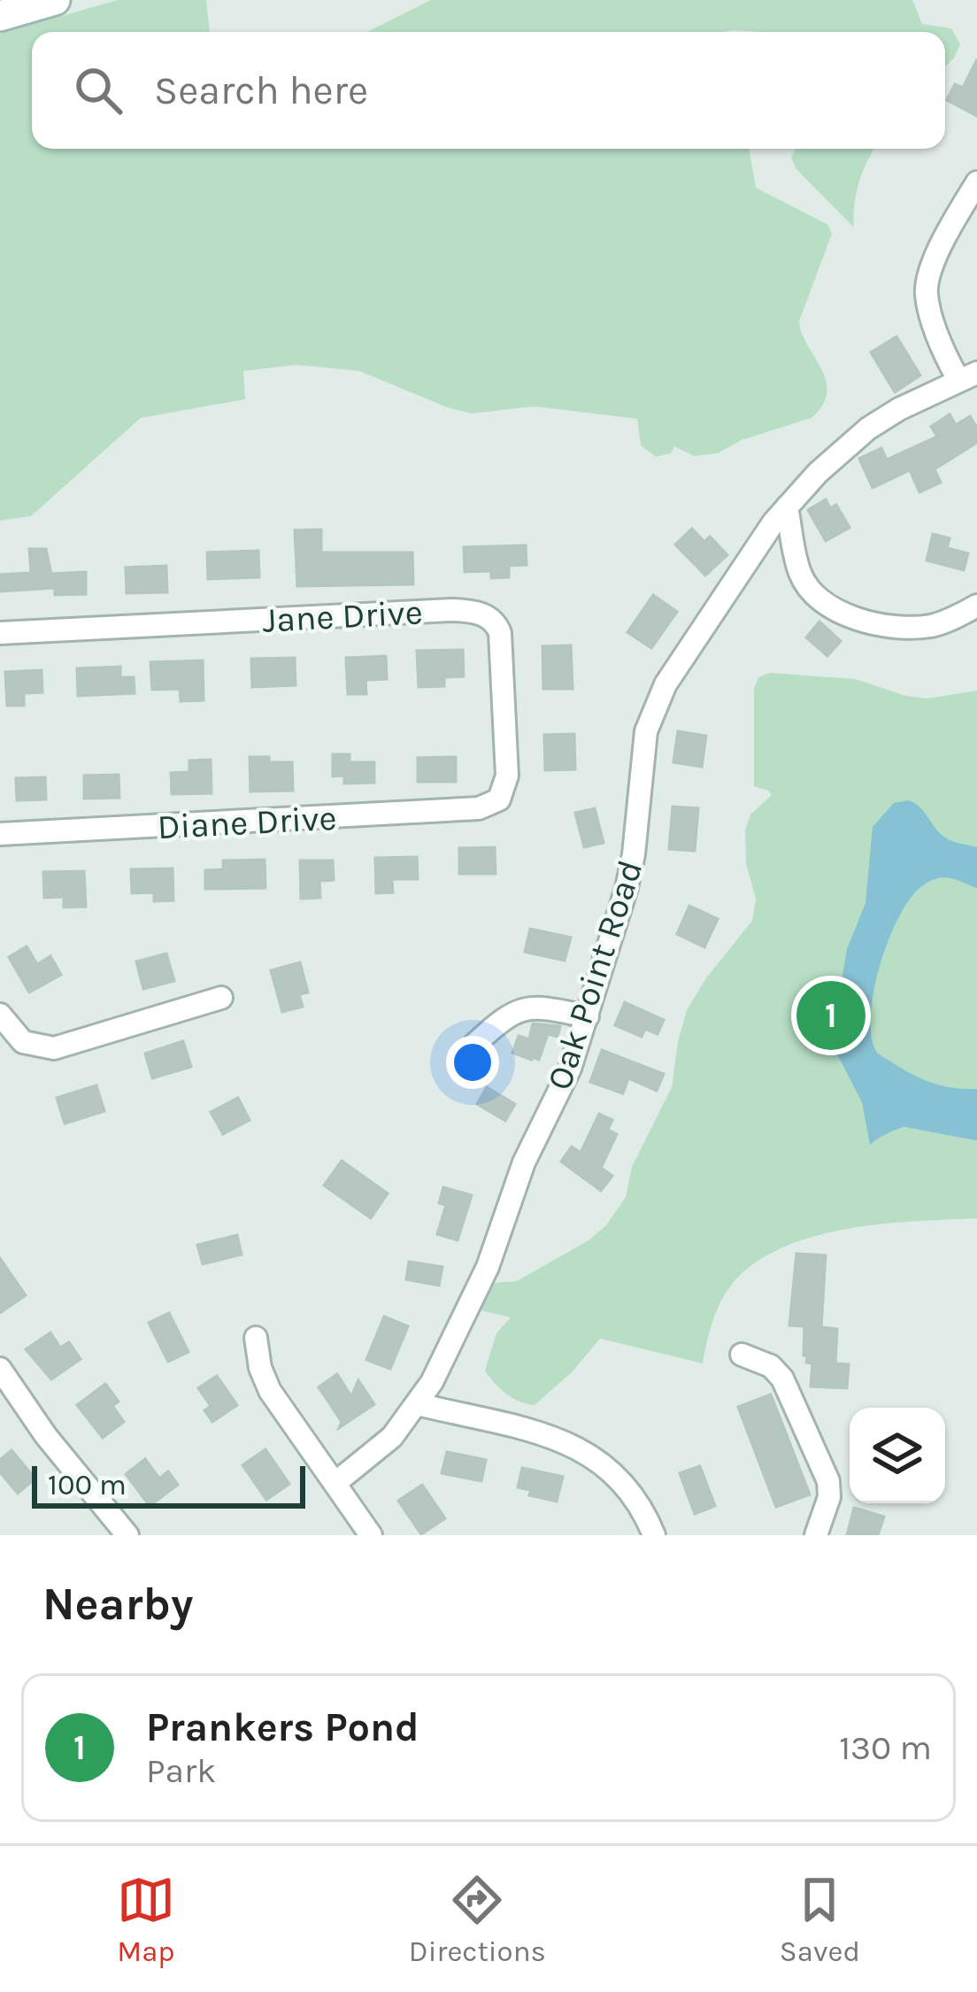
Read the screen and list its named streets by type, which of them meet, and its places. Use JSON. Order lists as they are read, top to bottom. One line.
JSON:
{"streets":{"street":["Jane Drive","Diane Drive","Oak Point Road"]},"crossings":[["Jane Drive","Diane Drive"]],"scale_bar":"100 m","page":{"search":"Search here","pins":"1","scale":"100 m","heading":"Nearby","list":[{"mark":"1","name":"Prankers Pond","note":"Park","value":"130 m"}],"nav":["Map","Directions","Saved"]}}
